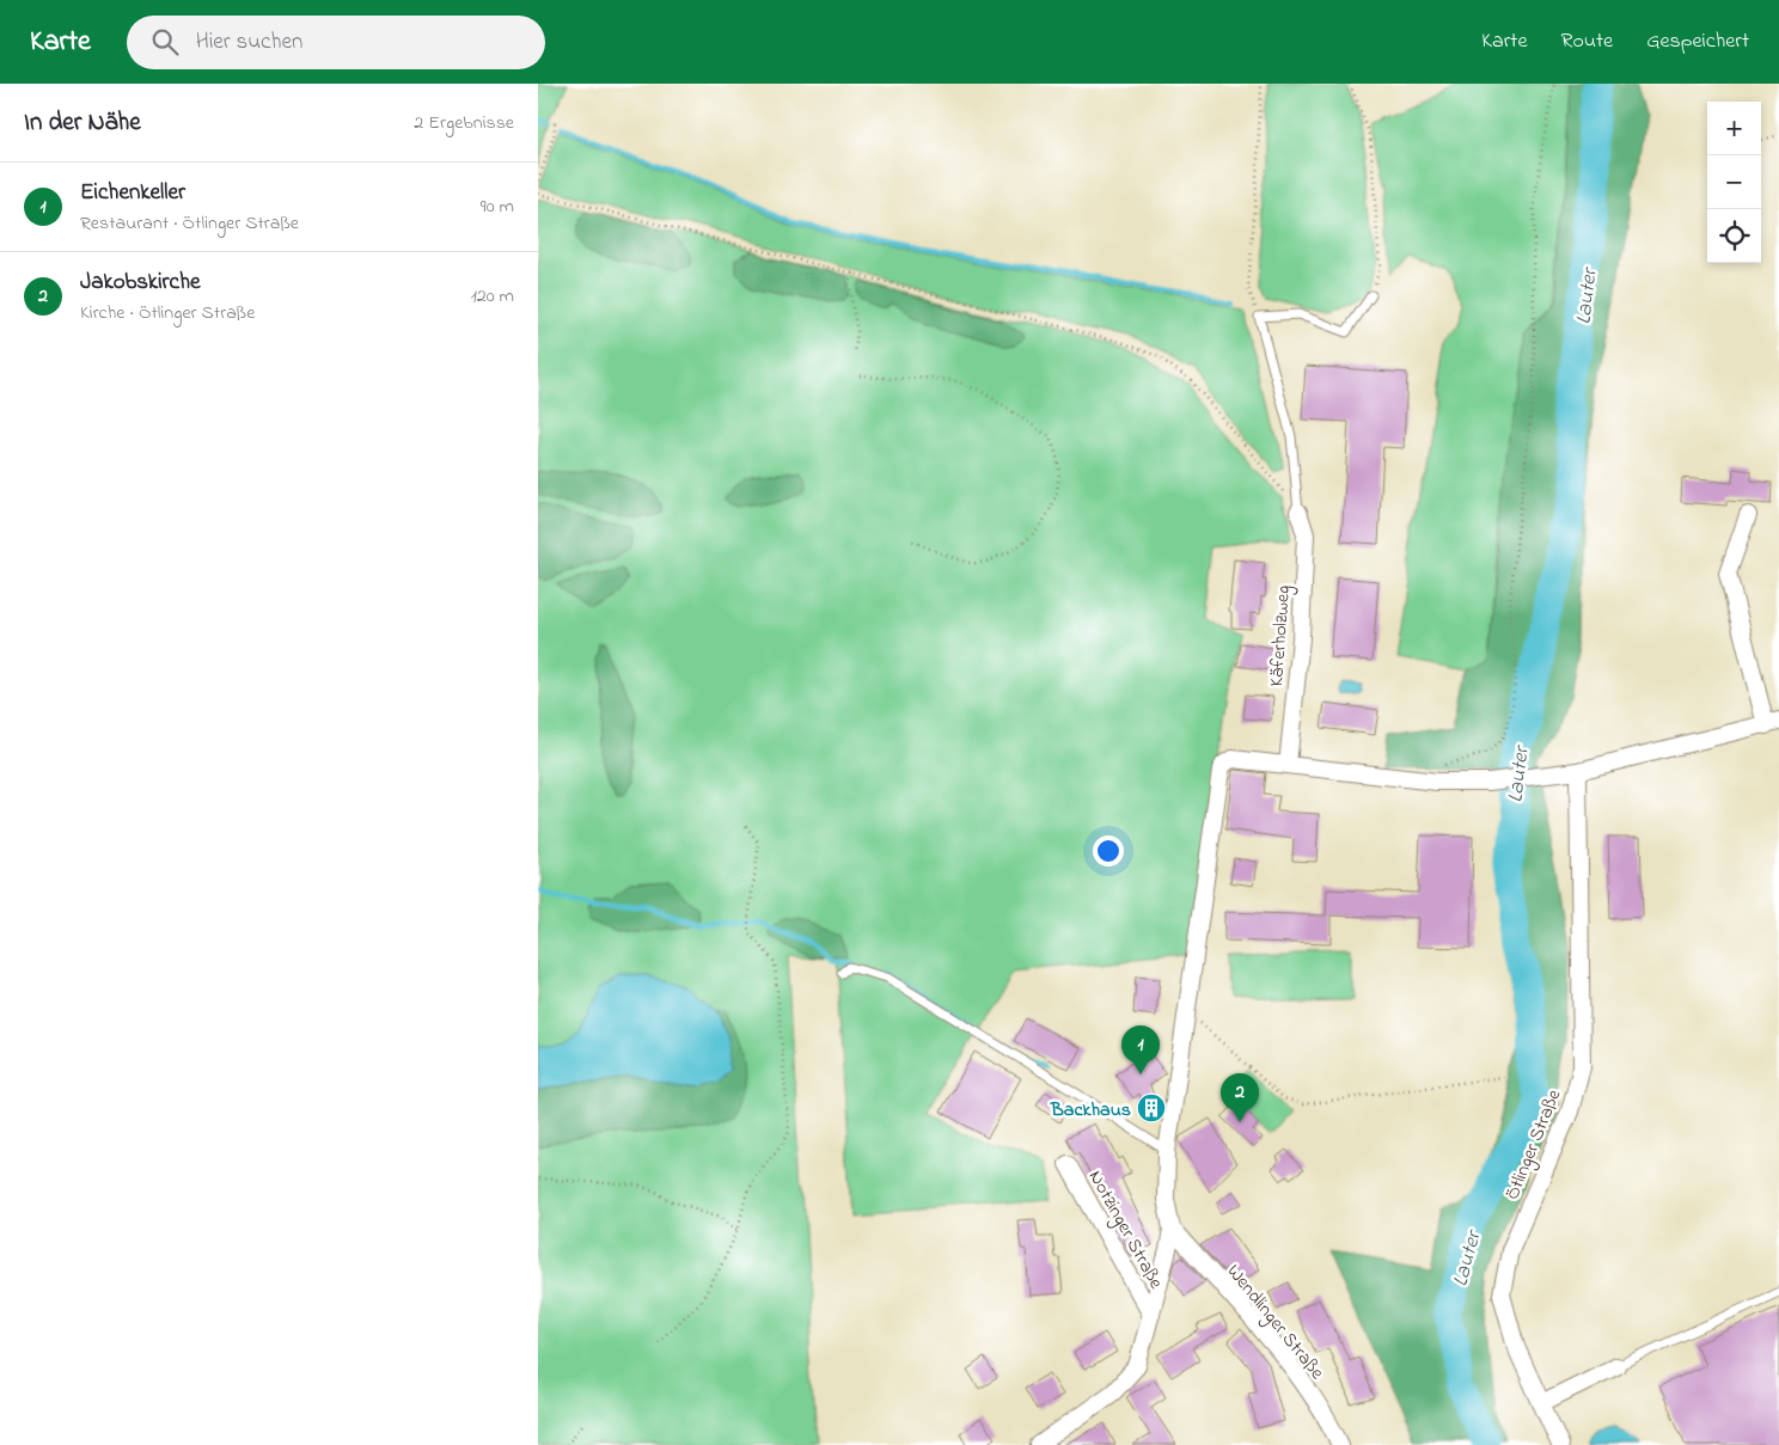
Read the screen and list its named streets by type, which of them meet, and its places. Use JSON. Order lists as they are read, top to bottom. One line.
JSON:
{"streets":{"street":["Käferholzweg","Ötlinger Straße","Notzinger Straße","Wendlinger Straße"]},"crossings":[["Notzinger Straße","Wendlinger Straße"]],"water":["Lauter"],"places":{"building":["Backhaus"]},"page":{"header":"Karte","search":"Hier suchen","nav":["Karte","Route","Gespeichert"],"heading":["In der Nähe","2 Ergebnisse"],"map_buttons":["+","−"],"list":[{"mark":"1","name":"Eichenkeller","note":"Restaurant · Ötlinger Straße","value":"90 m"},{"mark":"2","name":"Jakobskirche","note":"Kirche · Ötlinger Straße","value":"120 m"}],"pins":["1","2"]}}
